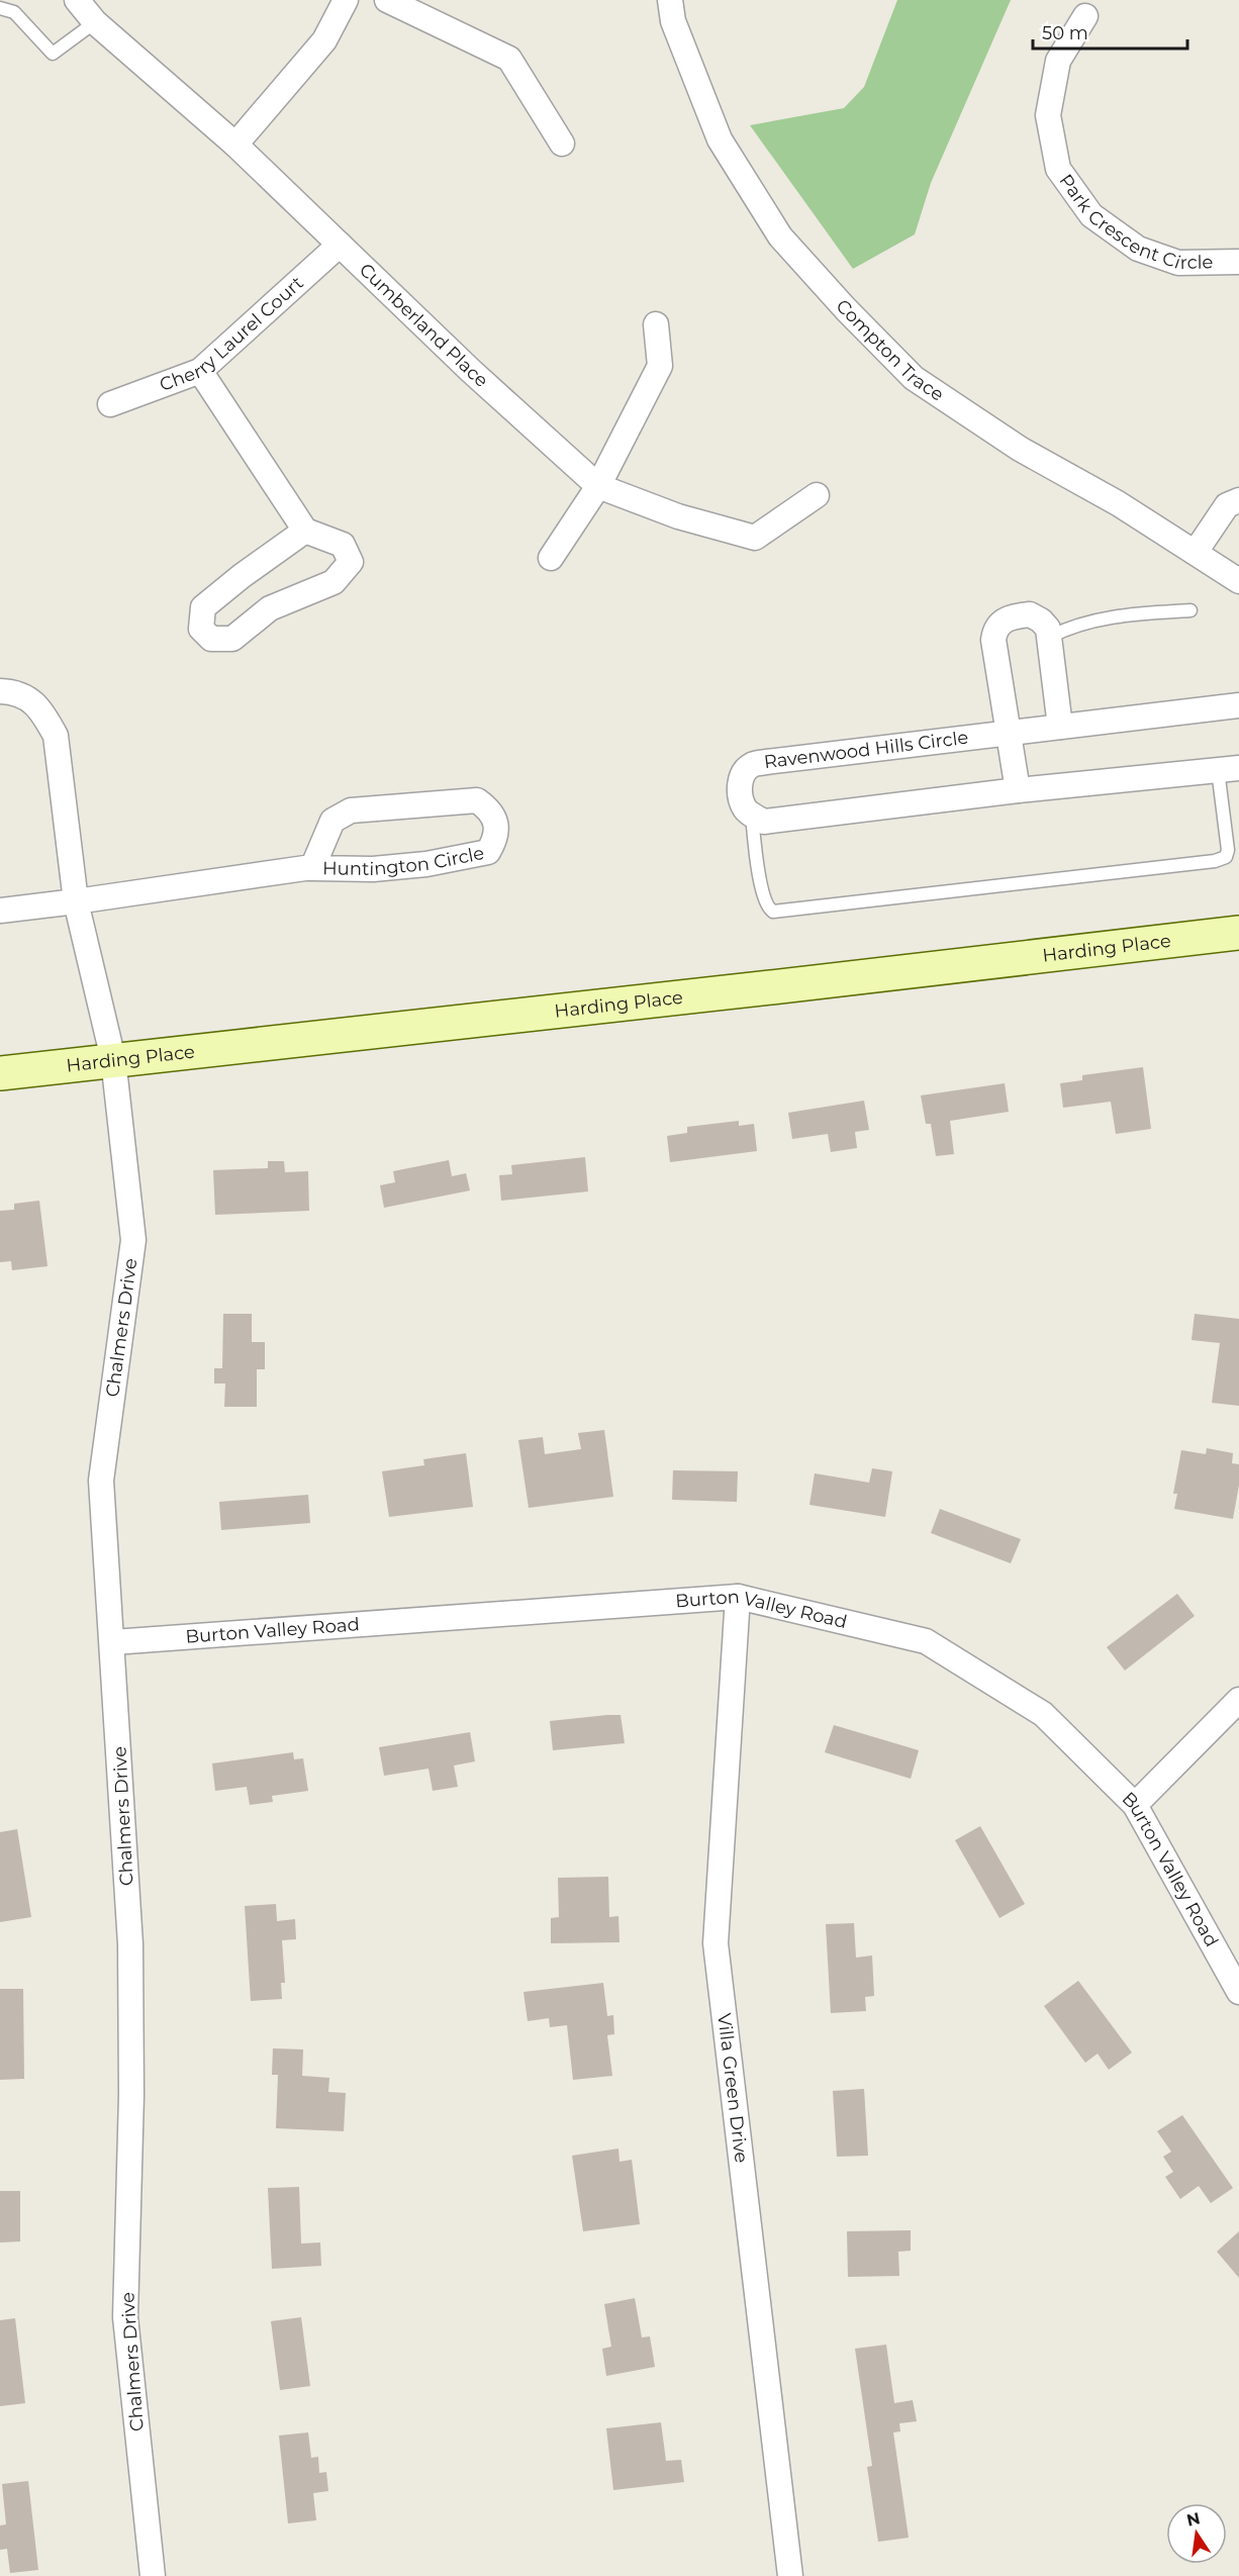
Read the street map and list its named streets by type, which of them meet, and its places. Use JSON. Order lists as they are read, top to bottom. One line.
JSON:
{"streets":{"main road":["Harding Place"],"street":["Park Crescent Circle","Cumberland Place","Cherry Laurel Court","Compton Trace","Ravenwood Hills Circle","Huntington Circle","Chalmers Drive","Burton Valley Road","Villa Green Drive"]},"crossings":[["Cumberland Place","Cherry Laurel Court"],["Harding Place","Chalmers Drive"],["Chalmers Drive","Burton Valley Road"],["Burton Valley Road","Villa Green Drive"]],"scale_bar":"50 m","north":"top"}
